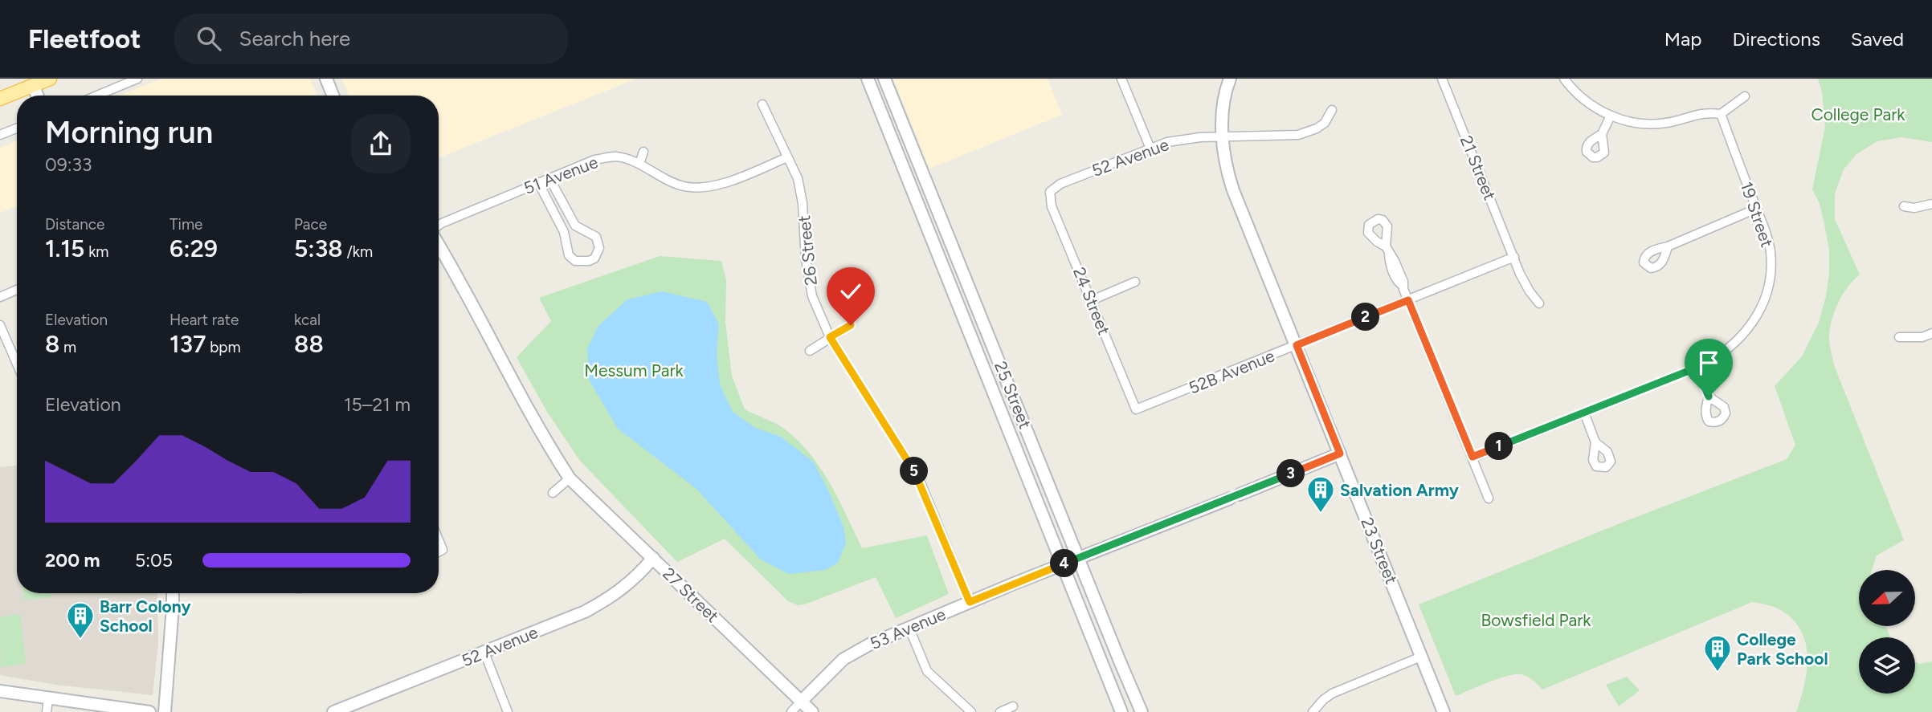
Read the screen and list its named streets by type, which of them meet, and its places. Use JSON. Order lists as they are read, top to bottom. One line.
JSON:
{"streets":{"street":["52 Avenue","21 Street","51 Avenue","19 Street","26 Street","24 Street","52B Avenue","25 Street","23 Street","27 Street","53 Avenue"]},"crossings":[["52 Avenue","24 Street"],["52 Avenue","23 Street"],["52 Avenue","27 Street"],["21 Street","52B Avenue"],["51 Avenue","26 Street"],["26 Street","53 Avenue"],["24 Street","52B Avenue"],["52B Avenue","23 Street"],["25 Street","53 Avenue"],["23 Street","53 Avenue"],["27 Street","53 Avenue"]],"parks":["College Park","Messum Park","Bowsfield Park"],"places":{"building":["Salvation Army","Barr Colony School","College Park School"]},"north":"left","page":{"header":"Fleetfoot","search":"Search here","nav":["Map","Directions","Saved"],"heading":["Morning run","09:33"],"stats":[["Distance","1.15 km"],["Time","6:29"],["Pace","5:38 /km"],["Elevation","8 m"],["Heart rate","137 bpm"],["kcal","88"]],"pins":["2","1","5","3","4"],"chart":["Elevation","15–21 m"],"list":[{"name":"200 m","note":"5:05"}]}}
